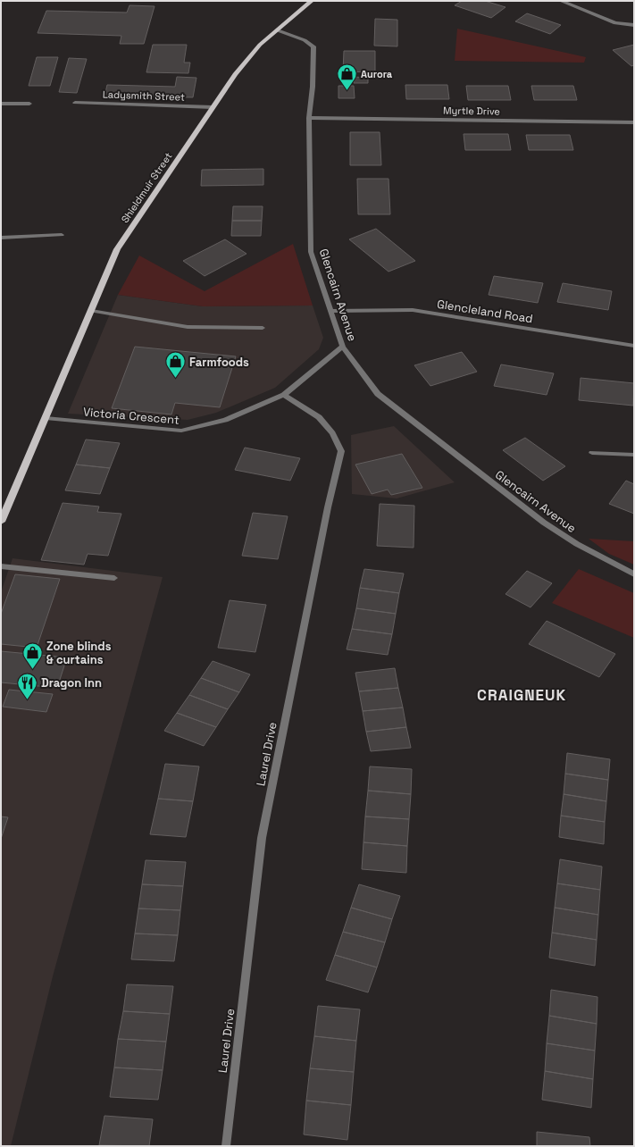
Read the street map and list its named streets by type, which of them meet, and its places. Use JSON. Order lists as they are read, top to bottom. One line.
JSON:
{"streets":{"main road":["Shieldmuir Street"],"street":["Ladysmith Street","Myrtle Drive","Glencairn Avenue","Glencleland Road","Victoria Crescent","Laurel Drive"]},"crossings":[["Ladysmith Street","Shieldmuir Street"],["Myrtle Drive","Glencairn Avenue"],["Shieldmuir Street","Glencairn Avenue"],["Shieldmuir Street","Victoria Crescent"],["Glencairn Avenue","Glencleland Road"],["Glencairn Avenue","Victoria Crescent"],["Victoria Crescent","Laurel Drive"]],"districts":["CRAIGNEUK"],"places":{"shop":["Aurora","Farmfoods","Zone blinds & curtains"],"restaurant":["Dragon Inn"]}}
